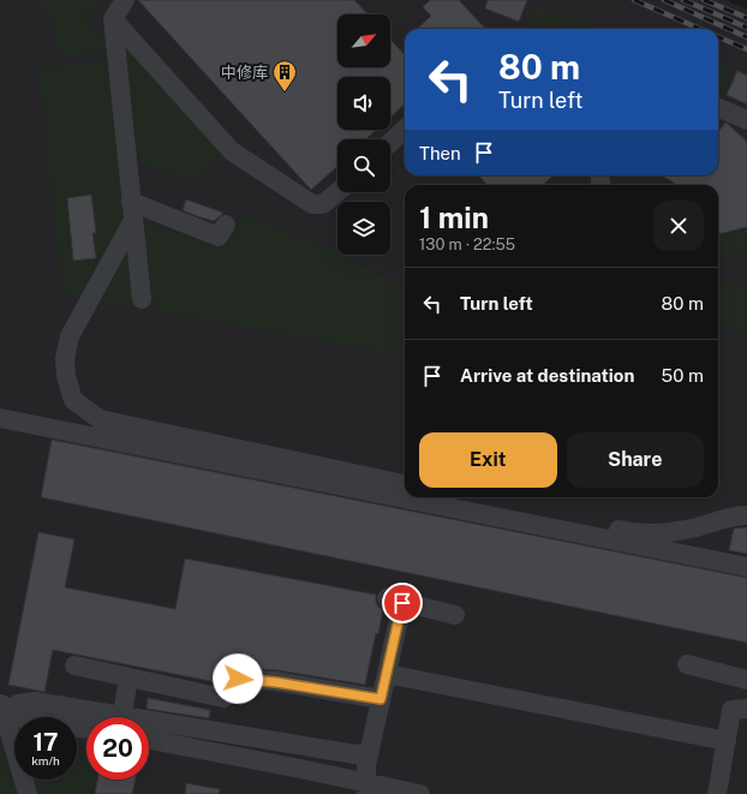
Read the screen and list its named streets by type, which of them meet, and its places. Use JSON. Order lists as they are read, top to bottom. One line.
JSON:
{"places":{"building":["中修库"]},"north":"top right","page":{"turn":["80 m","Turn left"],"then":"Then","heading":["1 min","130 m · 22:55"],"list":[{"name":"Turn left","value":"80 m"},{"name":"Arrive at destination","value":"50 m"}],"buttons":["Exit","Share"],"speed":"17 km/h","limit":"20"}}
